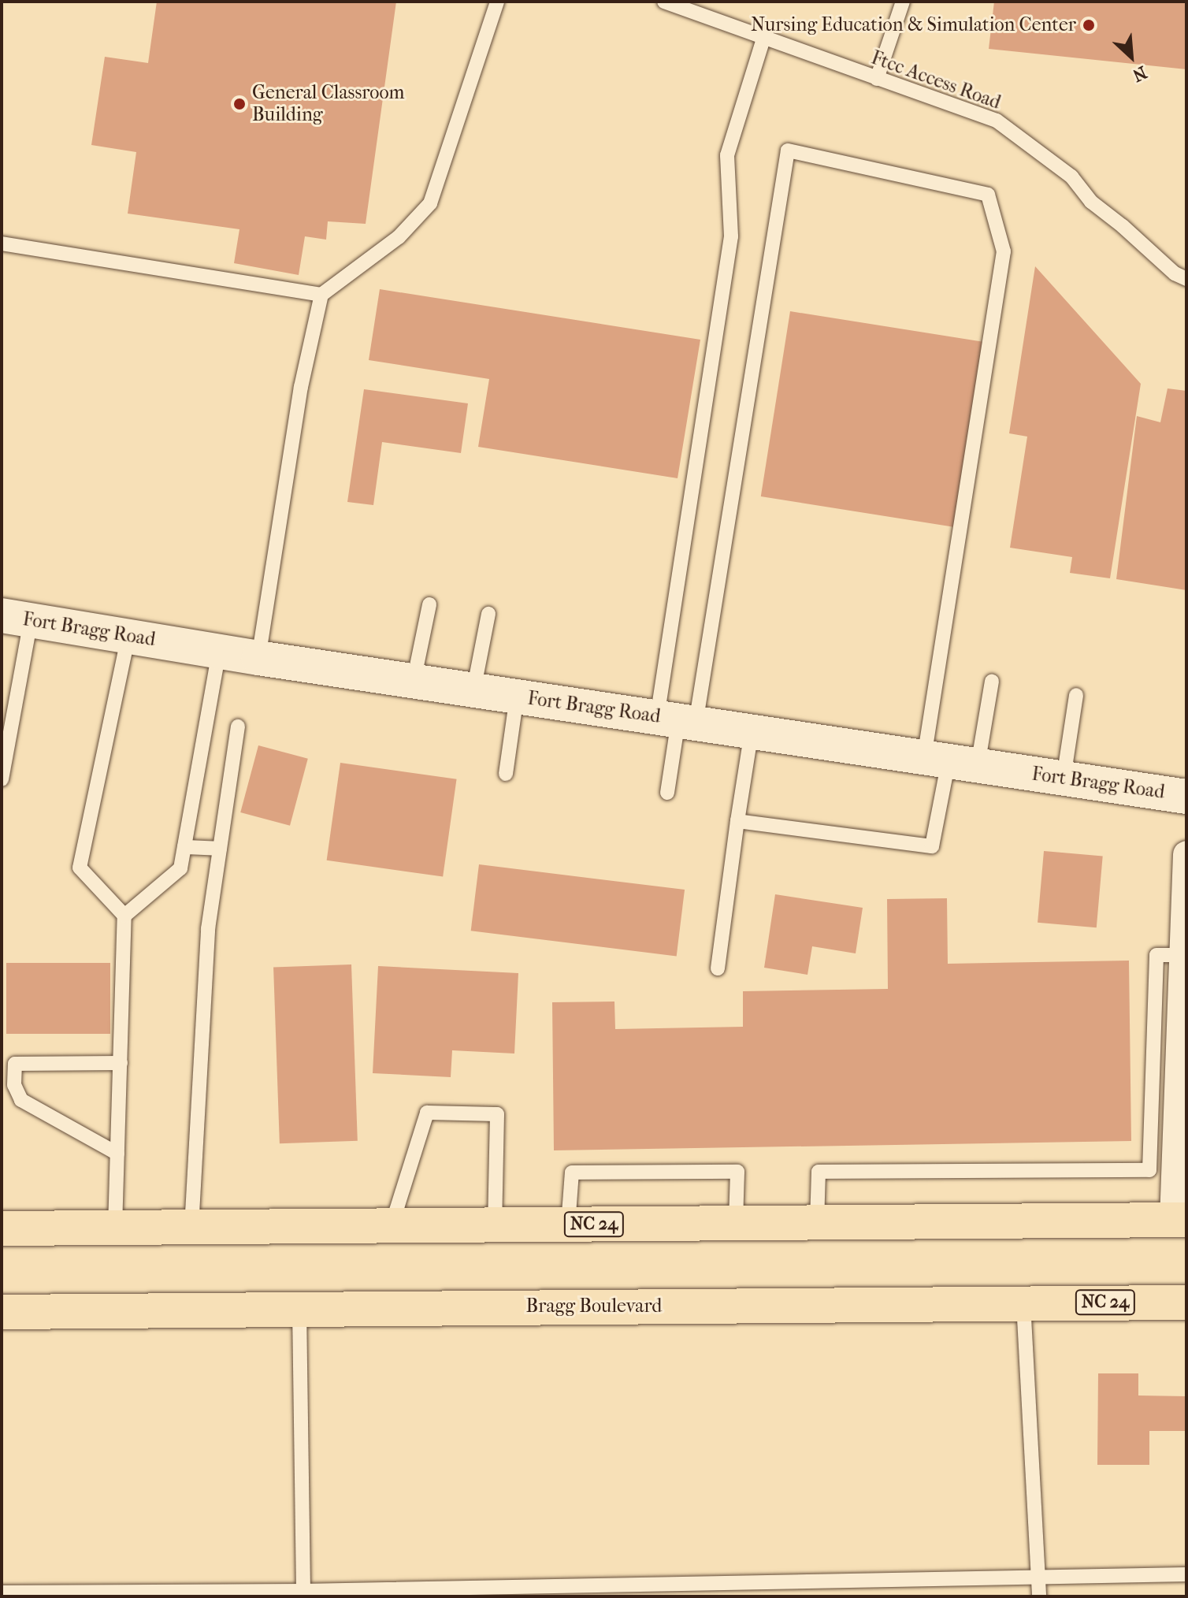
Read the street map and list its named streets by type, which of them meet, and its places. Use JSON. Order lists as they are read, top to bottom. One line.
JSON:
{"streets":{"main road":["Fort Bragg Road","NC 24","Bragg Boulevard"],"lane":["Ftcc Access Road"]},"places":["Nursing Education & Simulation Center","General Classroom Building"],"north":"bottom right"}
